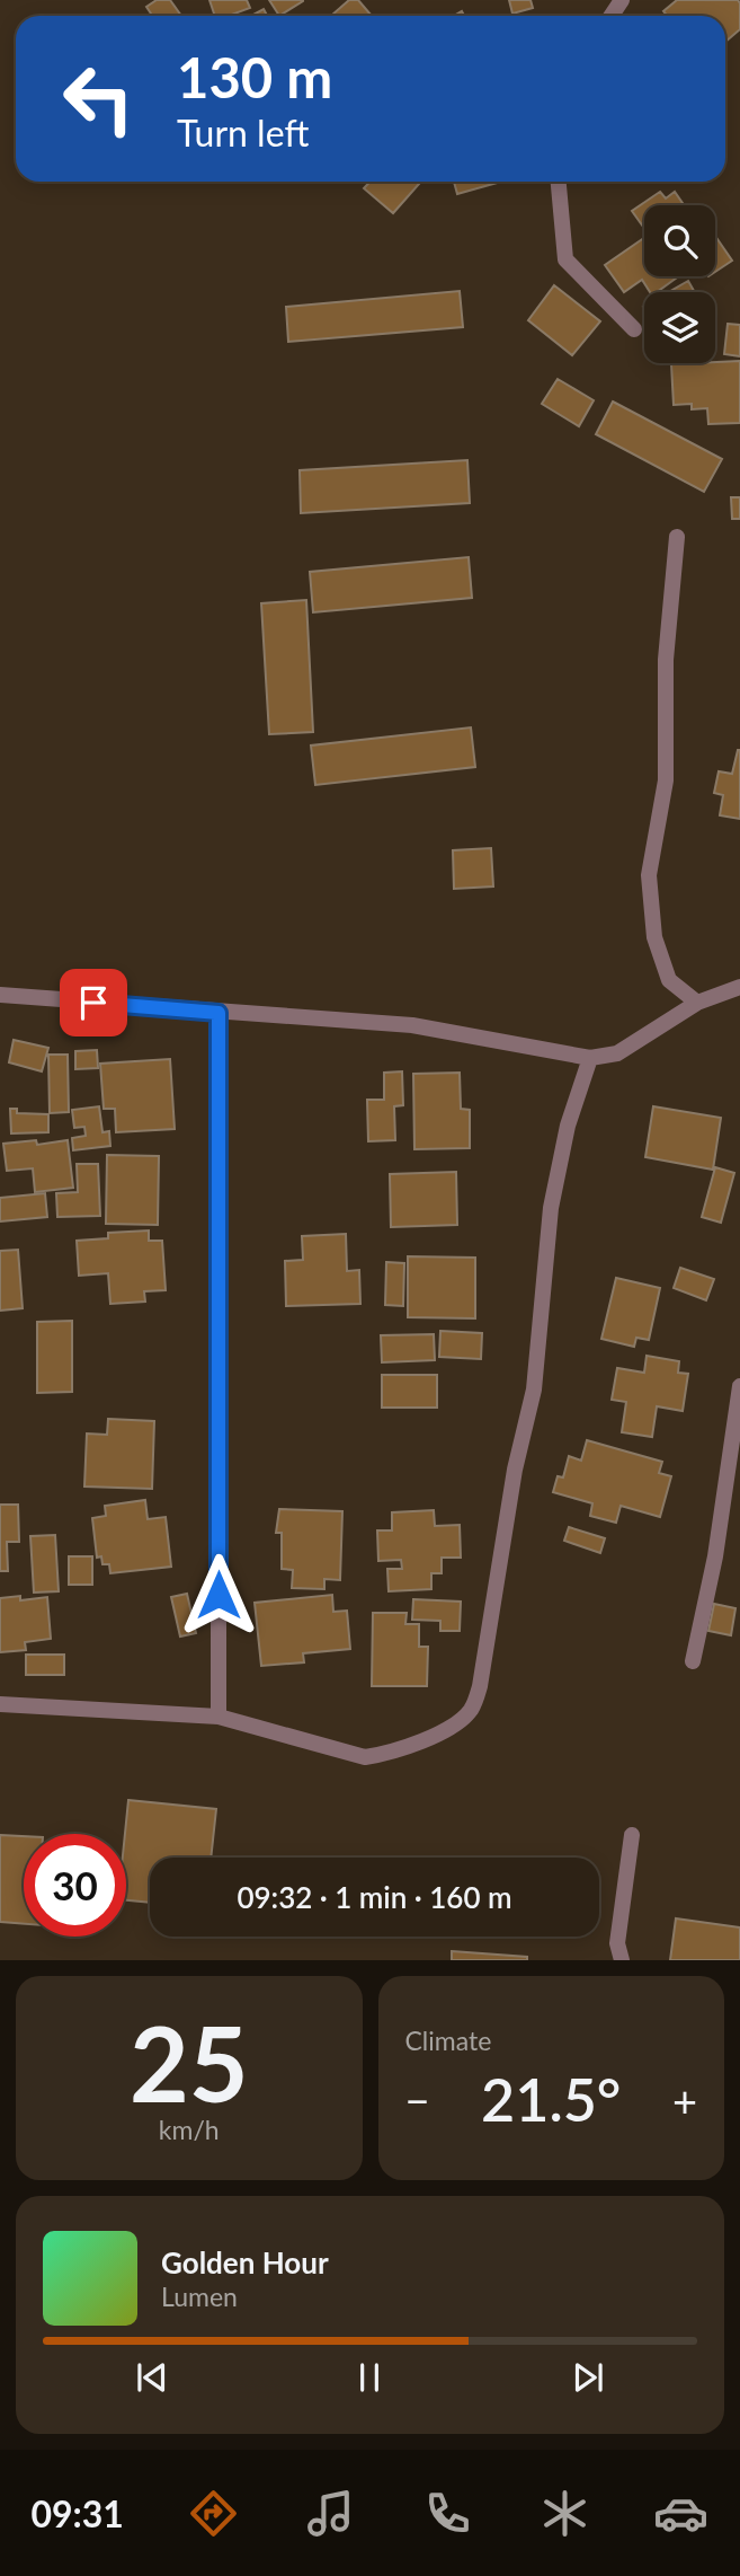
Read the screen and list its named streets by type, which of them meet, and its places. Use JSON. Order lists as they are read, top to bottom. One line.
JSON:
{"page":{"turn":["130 m","Turn left"],"limit":"30","trip":"09:32 · 1 min · 160 m","tile":[["25","km/h"],"Climate"],"heat":["−","21.5°","+"],"song":["Golden Hour","Lumen"],"tabs":"09:31"}}
